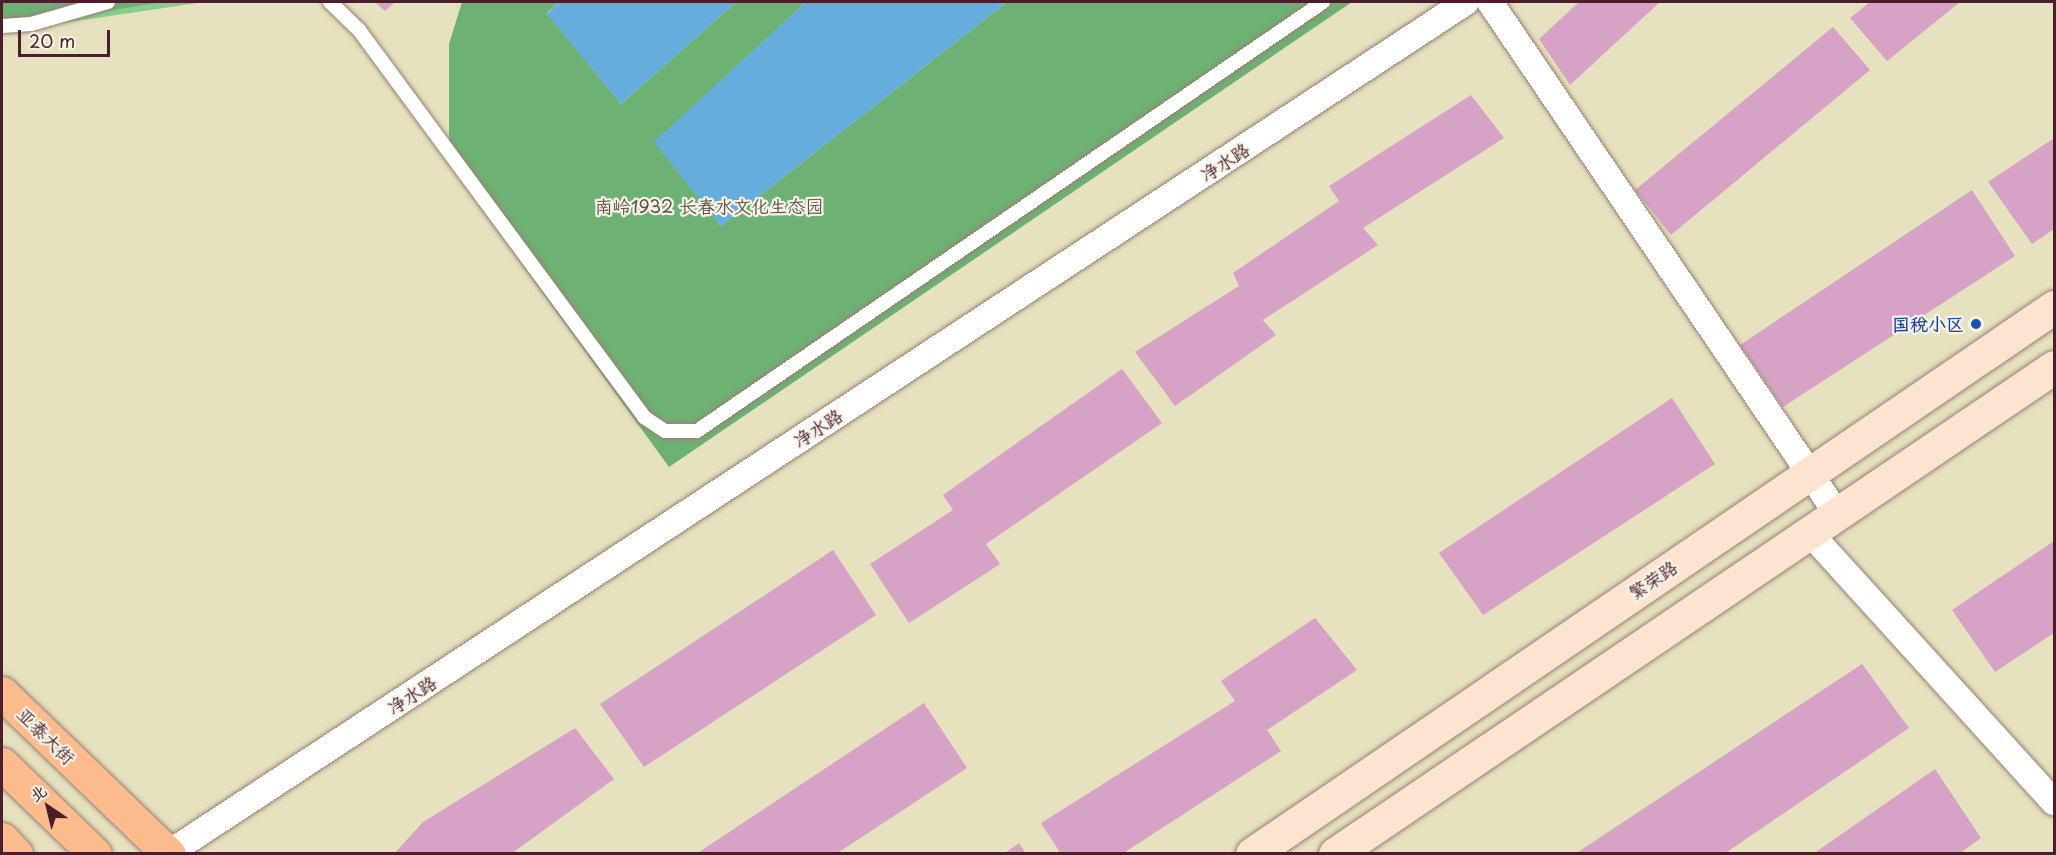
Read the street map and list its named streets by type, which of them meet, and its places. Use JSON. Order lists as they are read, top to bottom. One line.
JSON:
{"streets":{"main road":["繁荣路","亚泰大街"],"street":["净水路"]},"crossings":[["净水路","亚泰大街"]],"parks":["南岭1932 长春水文化生态园"],"places":["国税小区"],"scale_bar":"20 m","north":"top left"}
